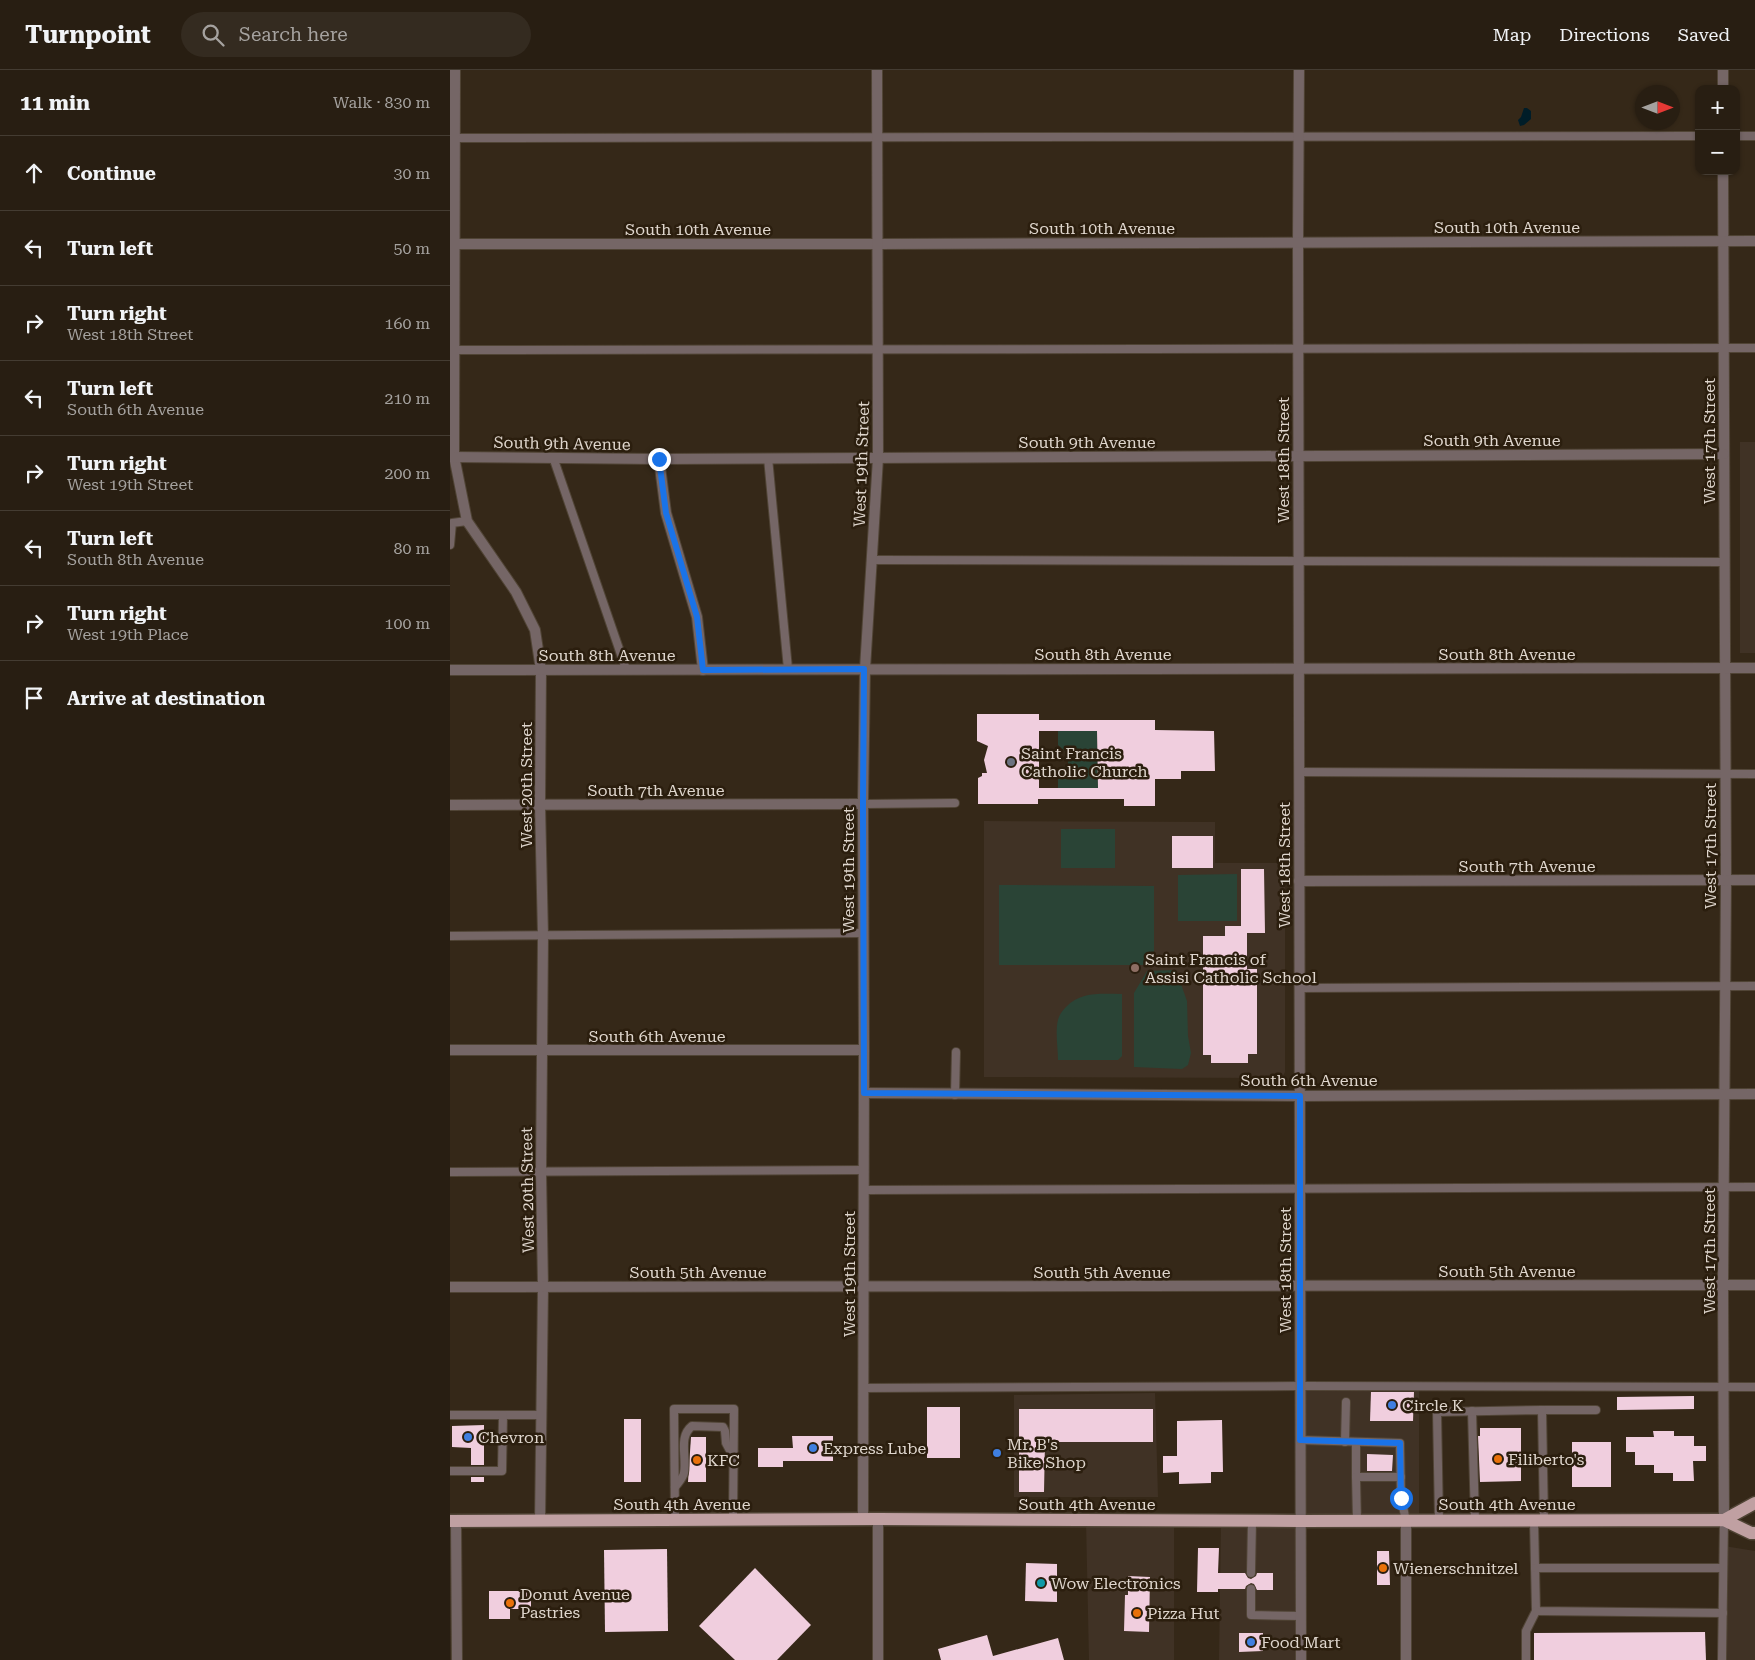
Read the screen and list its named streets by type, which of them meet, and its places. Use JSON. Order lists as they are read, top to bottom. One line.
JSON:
{"streets":{"main road":["South 4th Avenue"],"street":["South 10th Avenue","South 9th Avenue","West 17th Street","West 18th Street","West 19th Street","South 8th Avenue","West 20th Street","South 7th Avenue","South 6th Avenue","South 5th Avenue"]},"crossings":[["South 10th Avenue","West 17th Street"],["South 10th Avenue","West 18th Street"],["South 10th Avenue","West 19th Street"],["South 10th Avenue","West 20th Street"],["South 9th Avenue","West 17th Street"],["South 9th Avenue","West 18th Street"],["South 9th Avenue","West 19th Street"],["South 9th Avenue","West 20th Street"],["West 17th Street","South 8th Avenue"],["West 17th Street","South 7th Avenue"],["West 17th Street","South 6th Avenue"],["West 17th Street","South 5th Avenue"],["West 17th Street","South 4th Avenue"],["West 18th Street","South 8th Avenue"],["West 18th Street","South 7th Avenue"],["West 18th Street","South 6th Avenue"],["West 18th Street","South 5th Avenue"],["West 18th Street","South 4th Avenue"],["West 19th Street","South 8th Avenue"],["West 19th Street","South 7th Avenue"],["West 19th Street","South 6th Avenue"],["West 19th Street","South 5th Avenue"],["West 19th Street","South 4th Avenue"],["South 8th Avenue","West 20th Street"],["West 20th Street","South 7th Avenue"],["West 20th Street","South 6th Avenue"],["West 20th Street","South 5th Avenue"],["West 20th Street","South 4th Avenue"]],"places":["Saint Francis Catholic Church","Saint Francis of Assisi Catholic School","Circle K","Chevron","Express Lube","Mr. B's Bike Shop","Filiberto's","KFC","Wienerschnitzel","Wow Electronics","Donut Avenue Pastries","Pizza Hut","Food Mart"],"north":"right","page":{"header":"Turnpoint","search":"Search here","nav":["Map","Directions","Saved"],"heading":["11 min","Walk · 830 m"],"map_buttons":["+","−"],"list":[["Continue","30 m"],["Turn left","50 m"],["Turn right","West 18th Street","160 m"],["Turn left","South 6th Avenue","210 m"],["Turn right","West 19th Street","200 m"],["Turn left","South 8th Avenue","80 m"],["Turn right","West 19th Place","100 m"],"Arrive at destination"]}}
